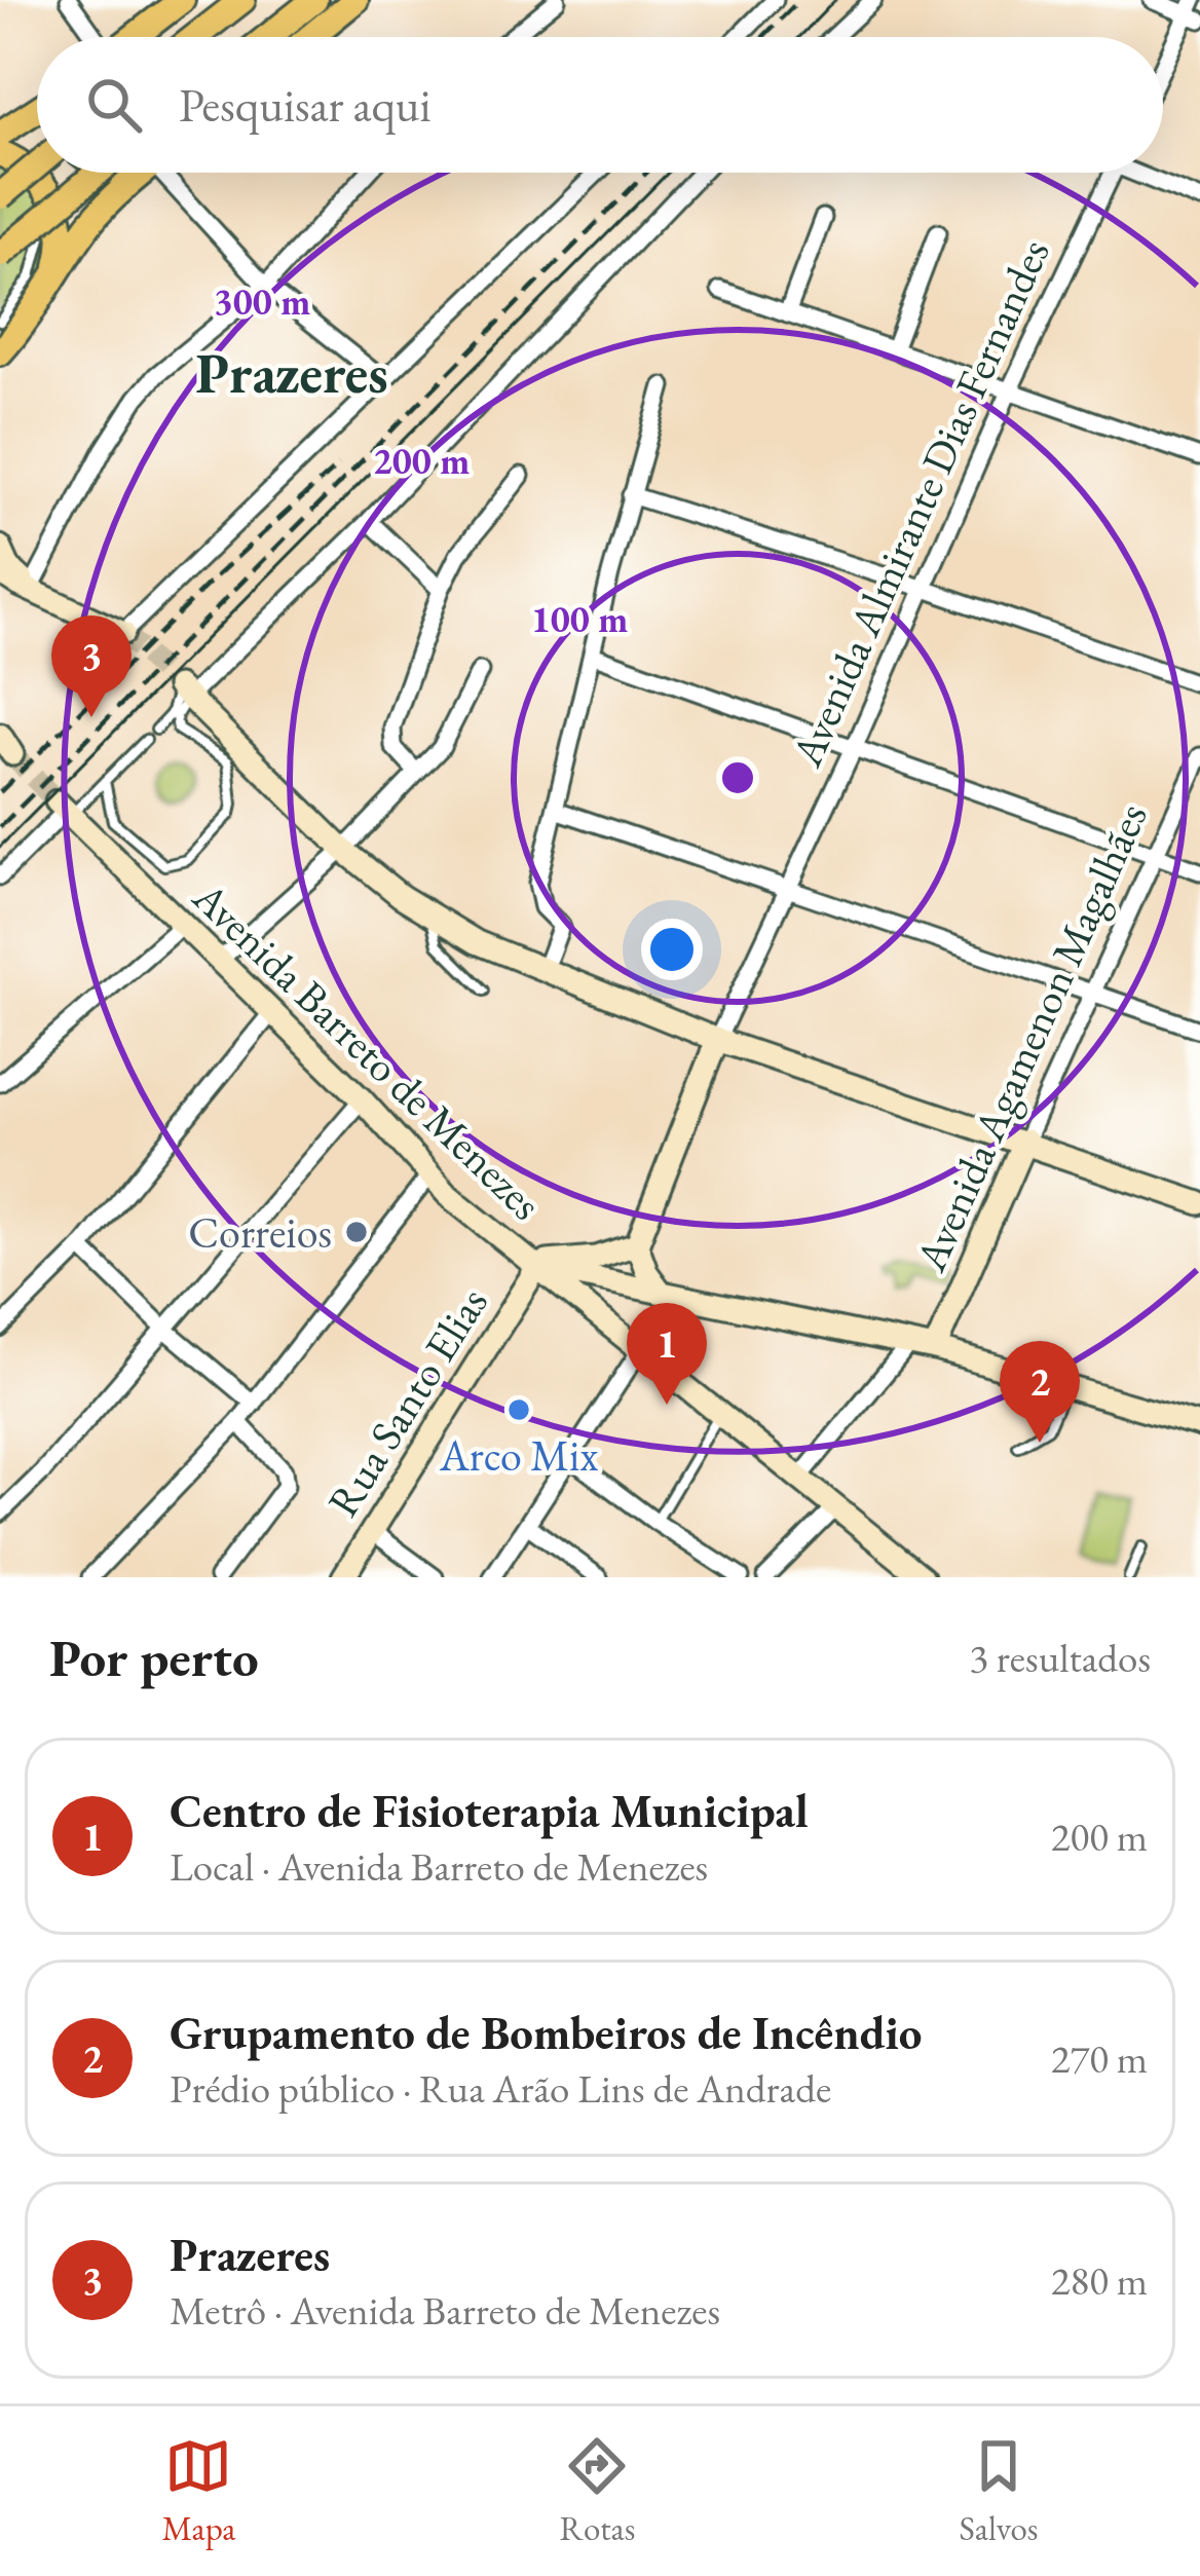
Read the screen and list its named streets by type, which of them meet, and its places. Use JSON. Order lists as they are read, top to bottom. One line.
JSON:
{"streets":{"main road":["Avenida Almirante Dias Fernandes","Avenida Agamenon Magalhães","Avenida Barreto de Menezes","Rua Santo Elias"]},"crossings":[["Avenida Barreto de Menezes","Rua Santo Elias"]],"districts":["Prazeres"],"places":["Correios","Arco Mix"],"page":{"search":"Pesquisar aqui","pins":["3","1","2"],"heading":["Por perto","3 resultados"],"list":[{"mark":"1","name":"Centro de Fisioterapia Municipal","note":"Local · Avenida Barreto de Menezes","value":"200 m"},{"mark":"2","name":"Grupamento de Bombeiros de Incêndio","note":"Prédio público · Rua Arão Lins de Andrade","value":"270 m"},{"mark":"3","name":"Prazeres","note":"Metrô · Avenida Barreto de Menezes","value":"280 m"}],"nav":["Mapa","Rotas","Salvos"]},"rings":["300 m","200 m","100 m"]}
